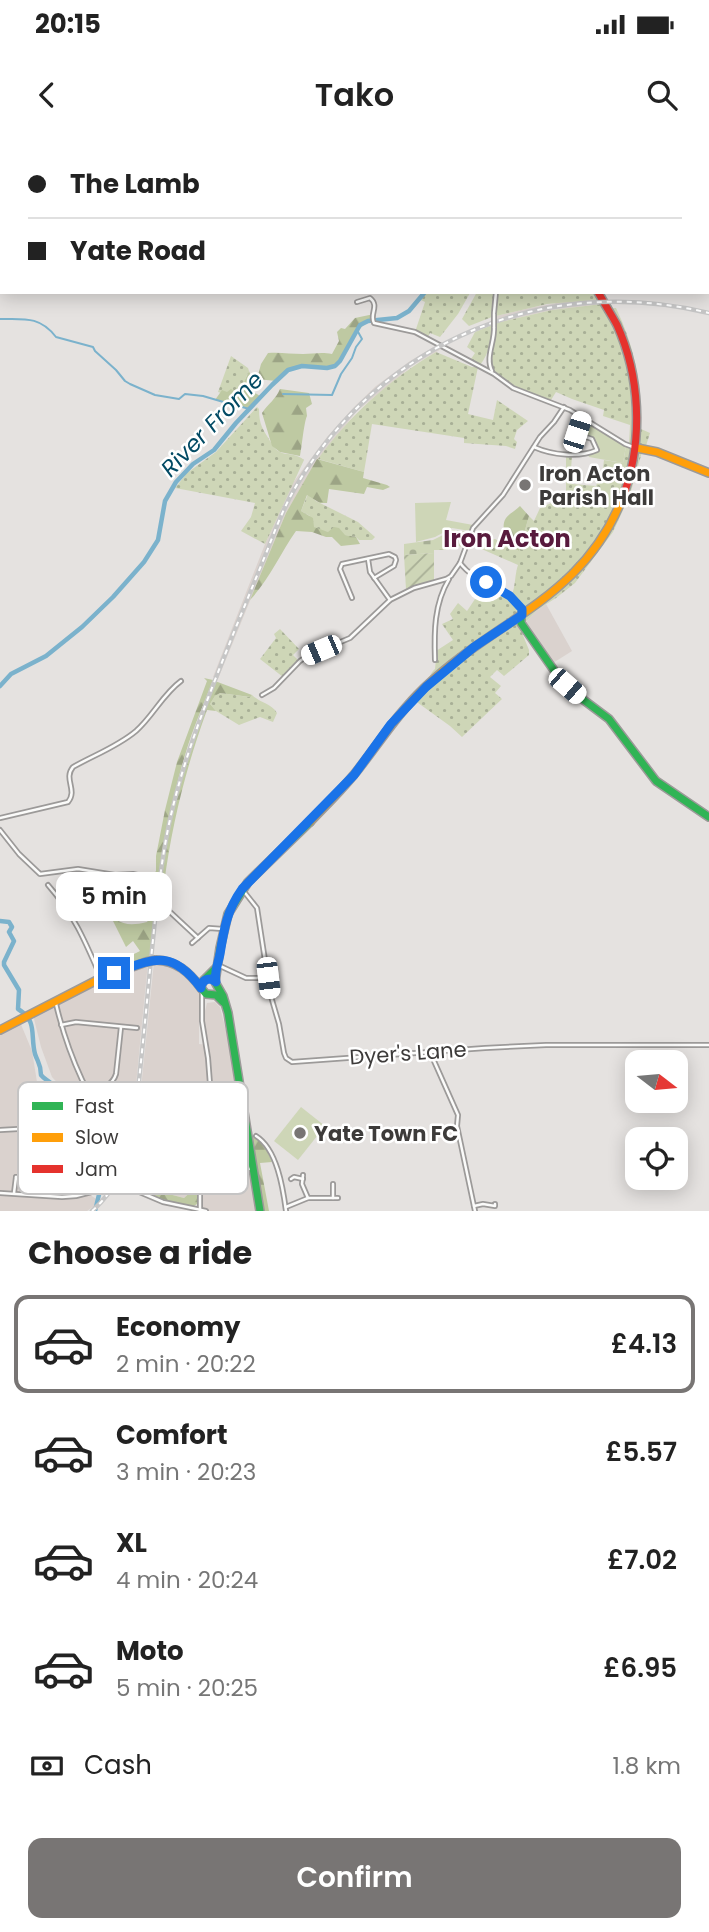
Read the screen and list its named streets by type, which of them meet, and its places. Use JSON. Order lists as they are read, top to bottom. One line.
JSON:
{"streets":{"street":["Dyer's Lane"]},"districts":["Iron Acton"],"water":["River Frome"],"places":["Iron Acton Parish Hall","Yate Town FC"],"legend":["Fast","Slow","Jam"],"north":"right","page":{"status":"20:15","header":"Tako","banner":["The Lamb","Yate Road"],"bubble":"5 min","heading":"Choose a ride","list":[{"name":"Economy","note":"2 min · 20:22","value":"£4.13"},{"name":"Comfort","note":"3 min · 20:23","value":"£5.57"},{"name":"XL","note":"4 min · 20:24","value":"£7.02"},{"name":"Moto","note":"5 min · 20:25","value":"£6.95"}],"pay":["Cash","1.8 km"],"buttons":"Confirm"}}
